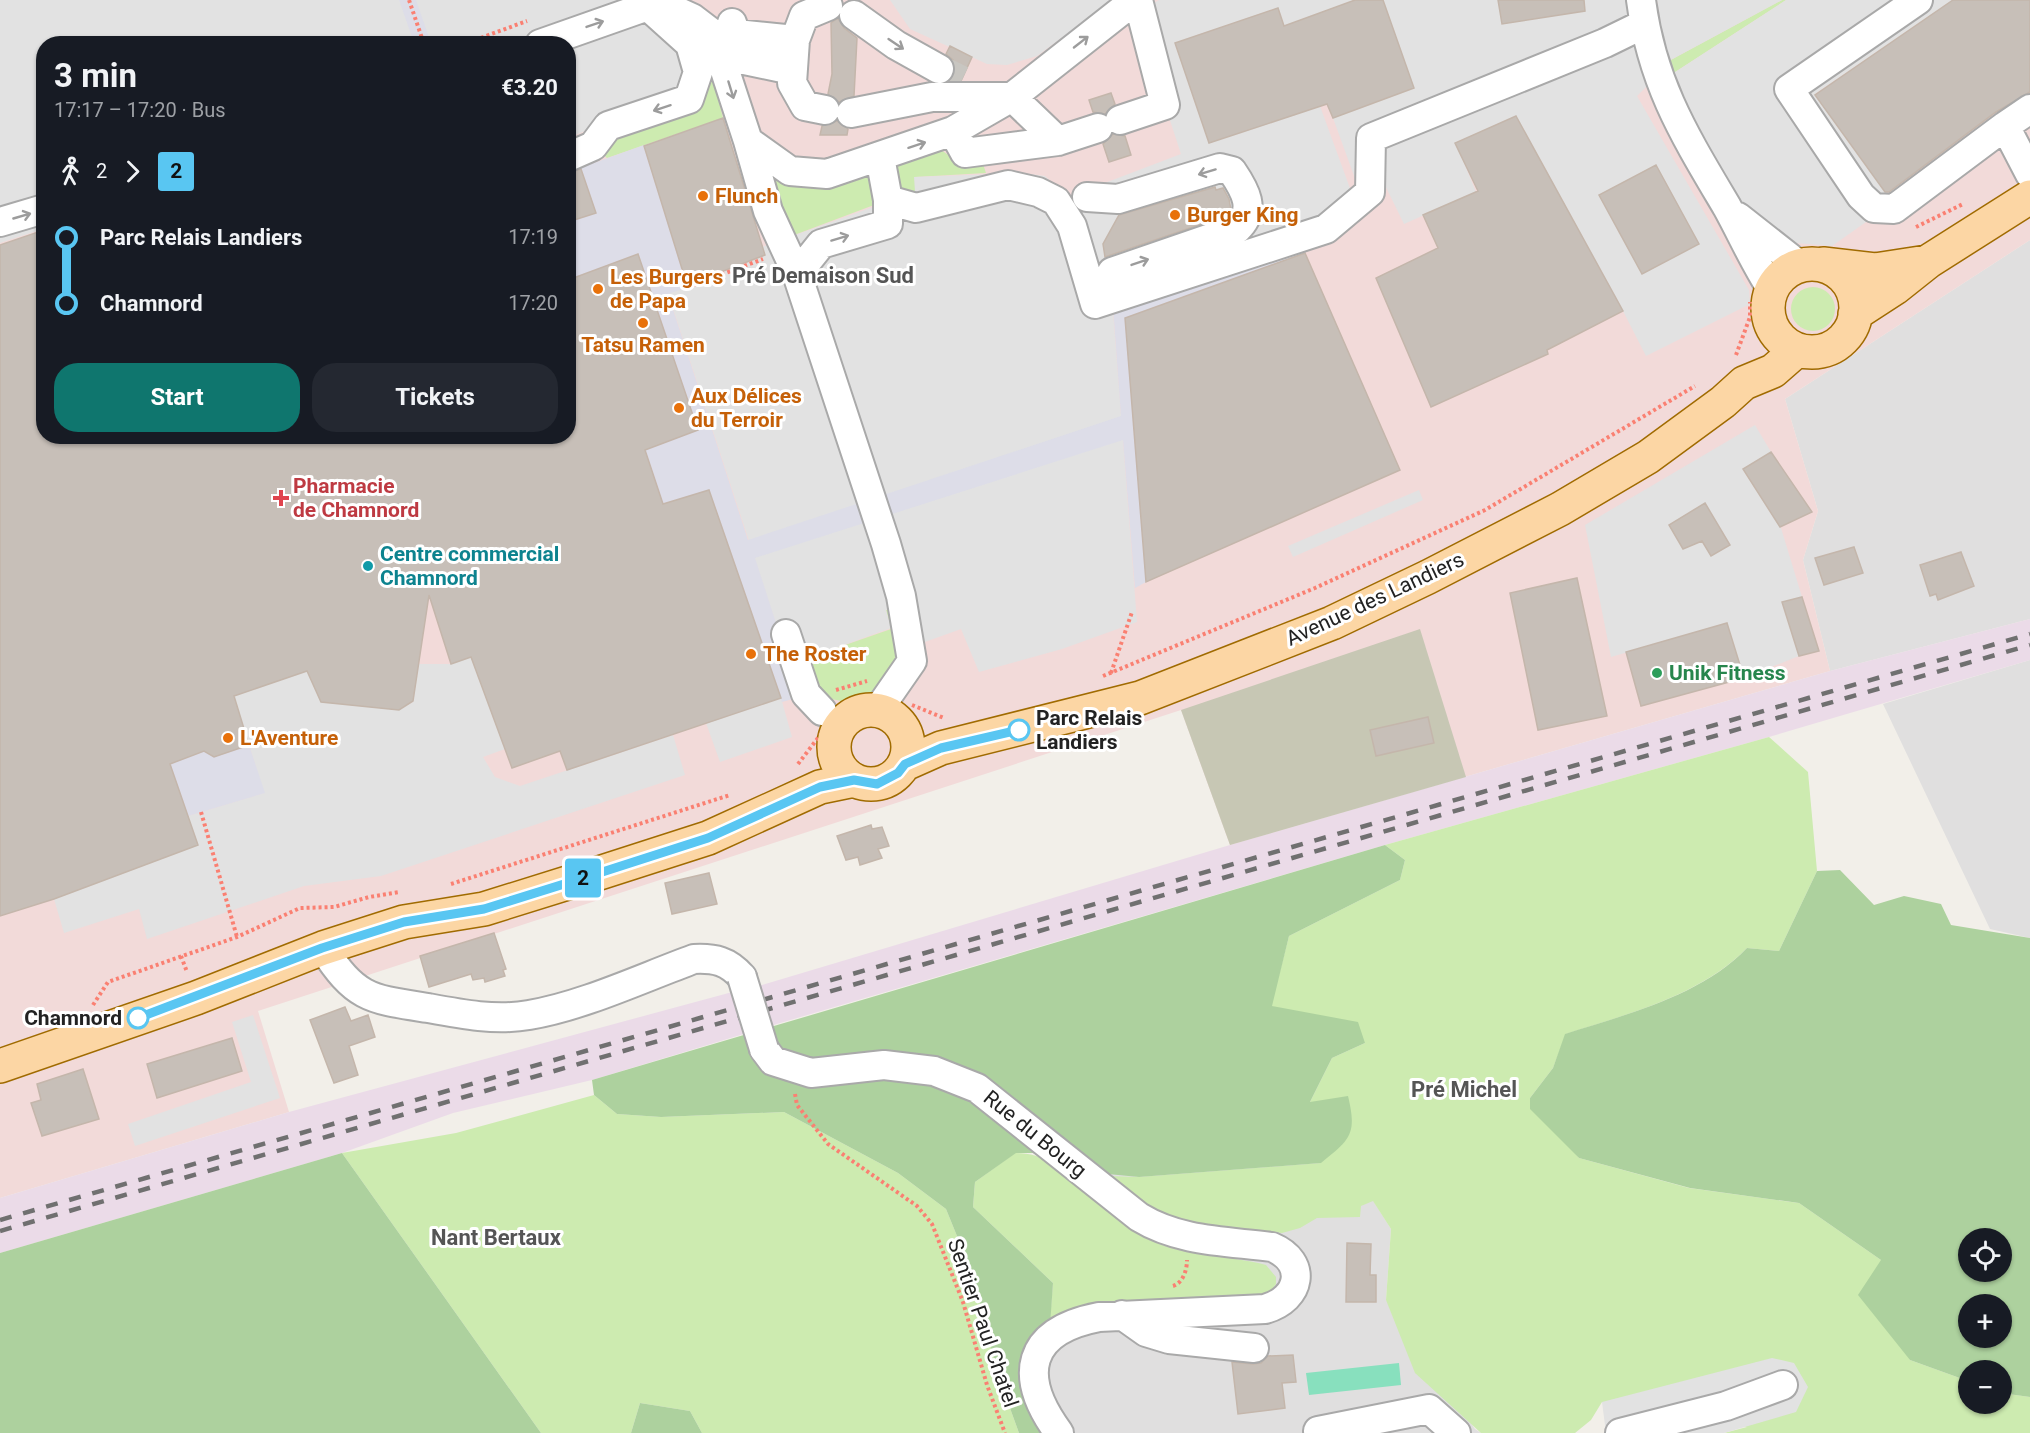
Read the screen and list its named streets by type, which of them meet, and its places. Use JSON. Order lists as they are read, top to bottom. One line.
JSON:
{"streets":{"main road":["Avenue des Landiers"],"street":["Rue du Bourg"],"path":["Sentier Paul Chatel"]},"districts":["Pré Demaison Sud","Pré Michel","Nant Bertaux"],"places":{"other":["Flunch","Burger King","Les Burgers de Papa","Tatsu Ramen","Aux Délices du Terroir","Centre commercial Chamnord","The Roster","Unik Fitness","Parc Relais Landiers","L'Aventure","Chamnord"],"health":["Pharmacie de Chamnord"]},"lines":["bus line 2"],"page":{"on_map":"2","heading":["3 min","17:17 – 17:20 · Bus","€3.20"],"legs":["2","2"],"list":[{"name":"Parc Relais Landiers","value":"17:19"},{"name":"Chamnord","value":"17:20"}],"buttons":["Start","Tickets"],"map_buttons":["+","−"]}}
